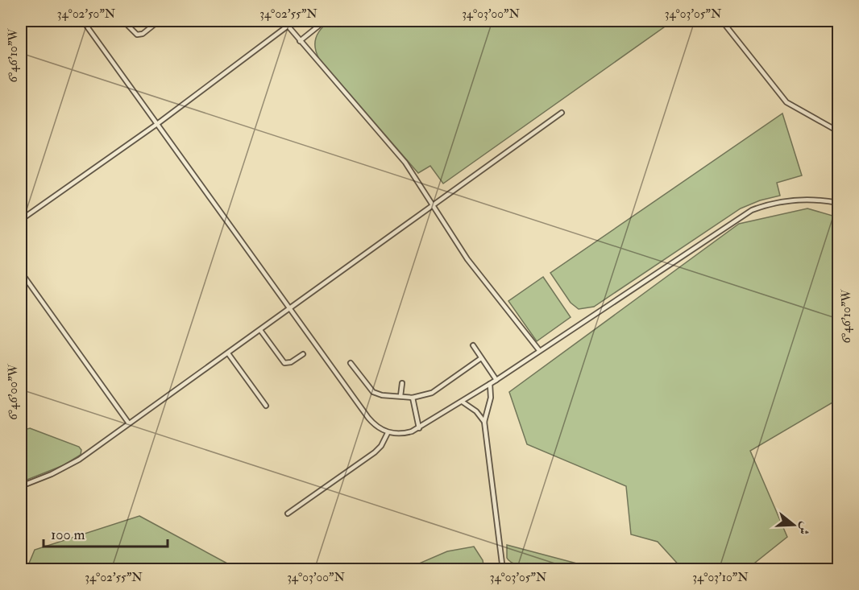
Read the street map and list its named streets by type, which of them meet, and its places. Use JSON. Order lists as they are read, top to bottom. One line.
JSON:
{"scale_bar":"100 m","north":"right","coordinates":["34°02'50\"N","34°02'55\"N","34°03'00\"N","34°03'05\"N","6°46'10\"W","6°46'00\"W","34°03'10\"N"]}
